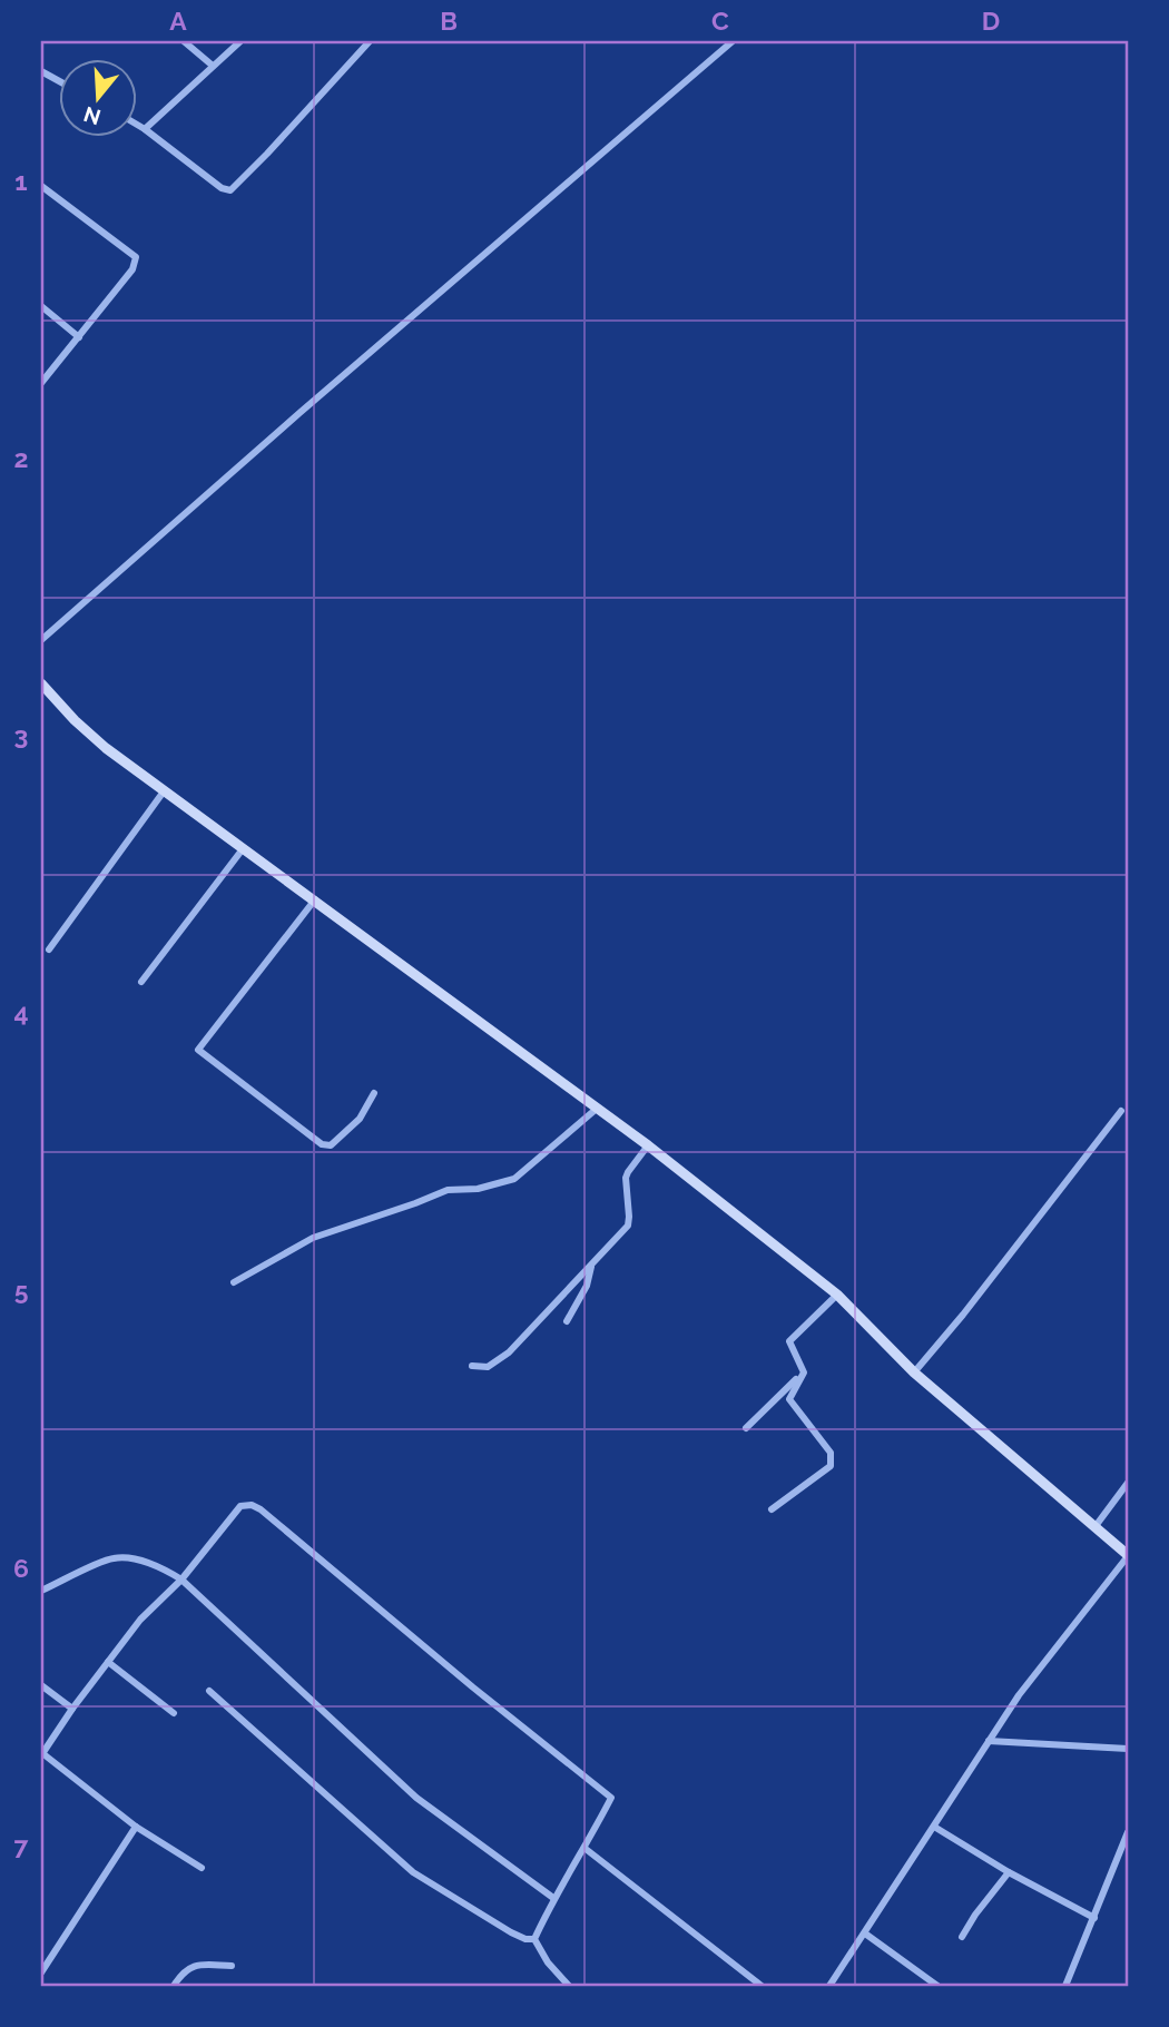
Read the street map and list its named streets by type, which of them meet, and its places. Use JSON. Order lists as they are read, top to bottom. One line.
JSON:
{"north":"bottom","grid":{"columns":["A","B","C","D"],"rows":["1","2","3","4","5","6","7"]}}
